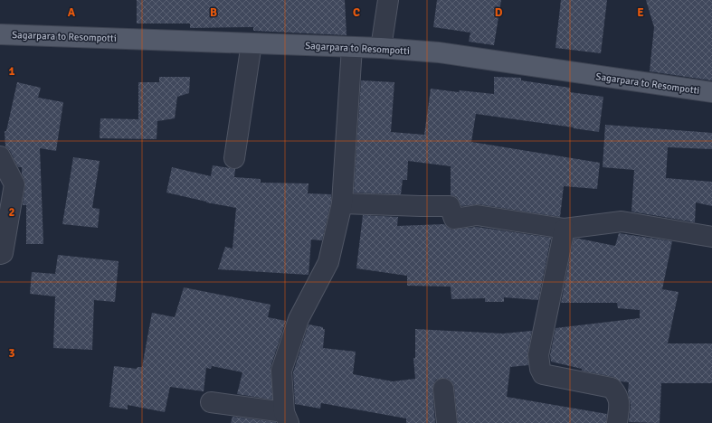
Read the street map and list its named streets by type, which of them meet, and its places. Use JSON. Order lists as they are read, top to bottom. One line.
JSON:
{"streets":{"main road":["Sagarpara to Resompotti"]},"grid":{"columns":["A","B","C","D","E"],"rows":["1","2","3"]}}
